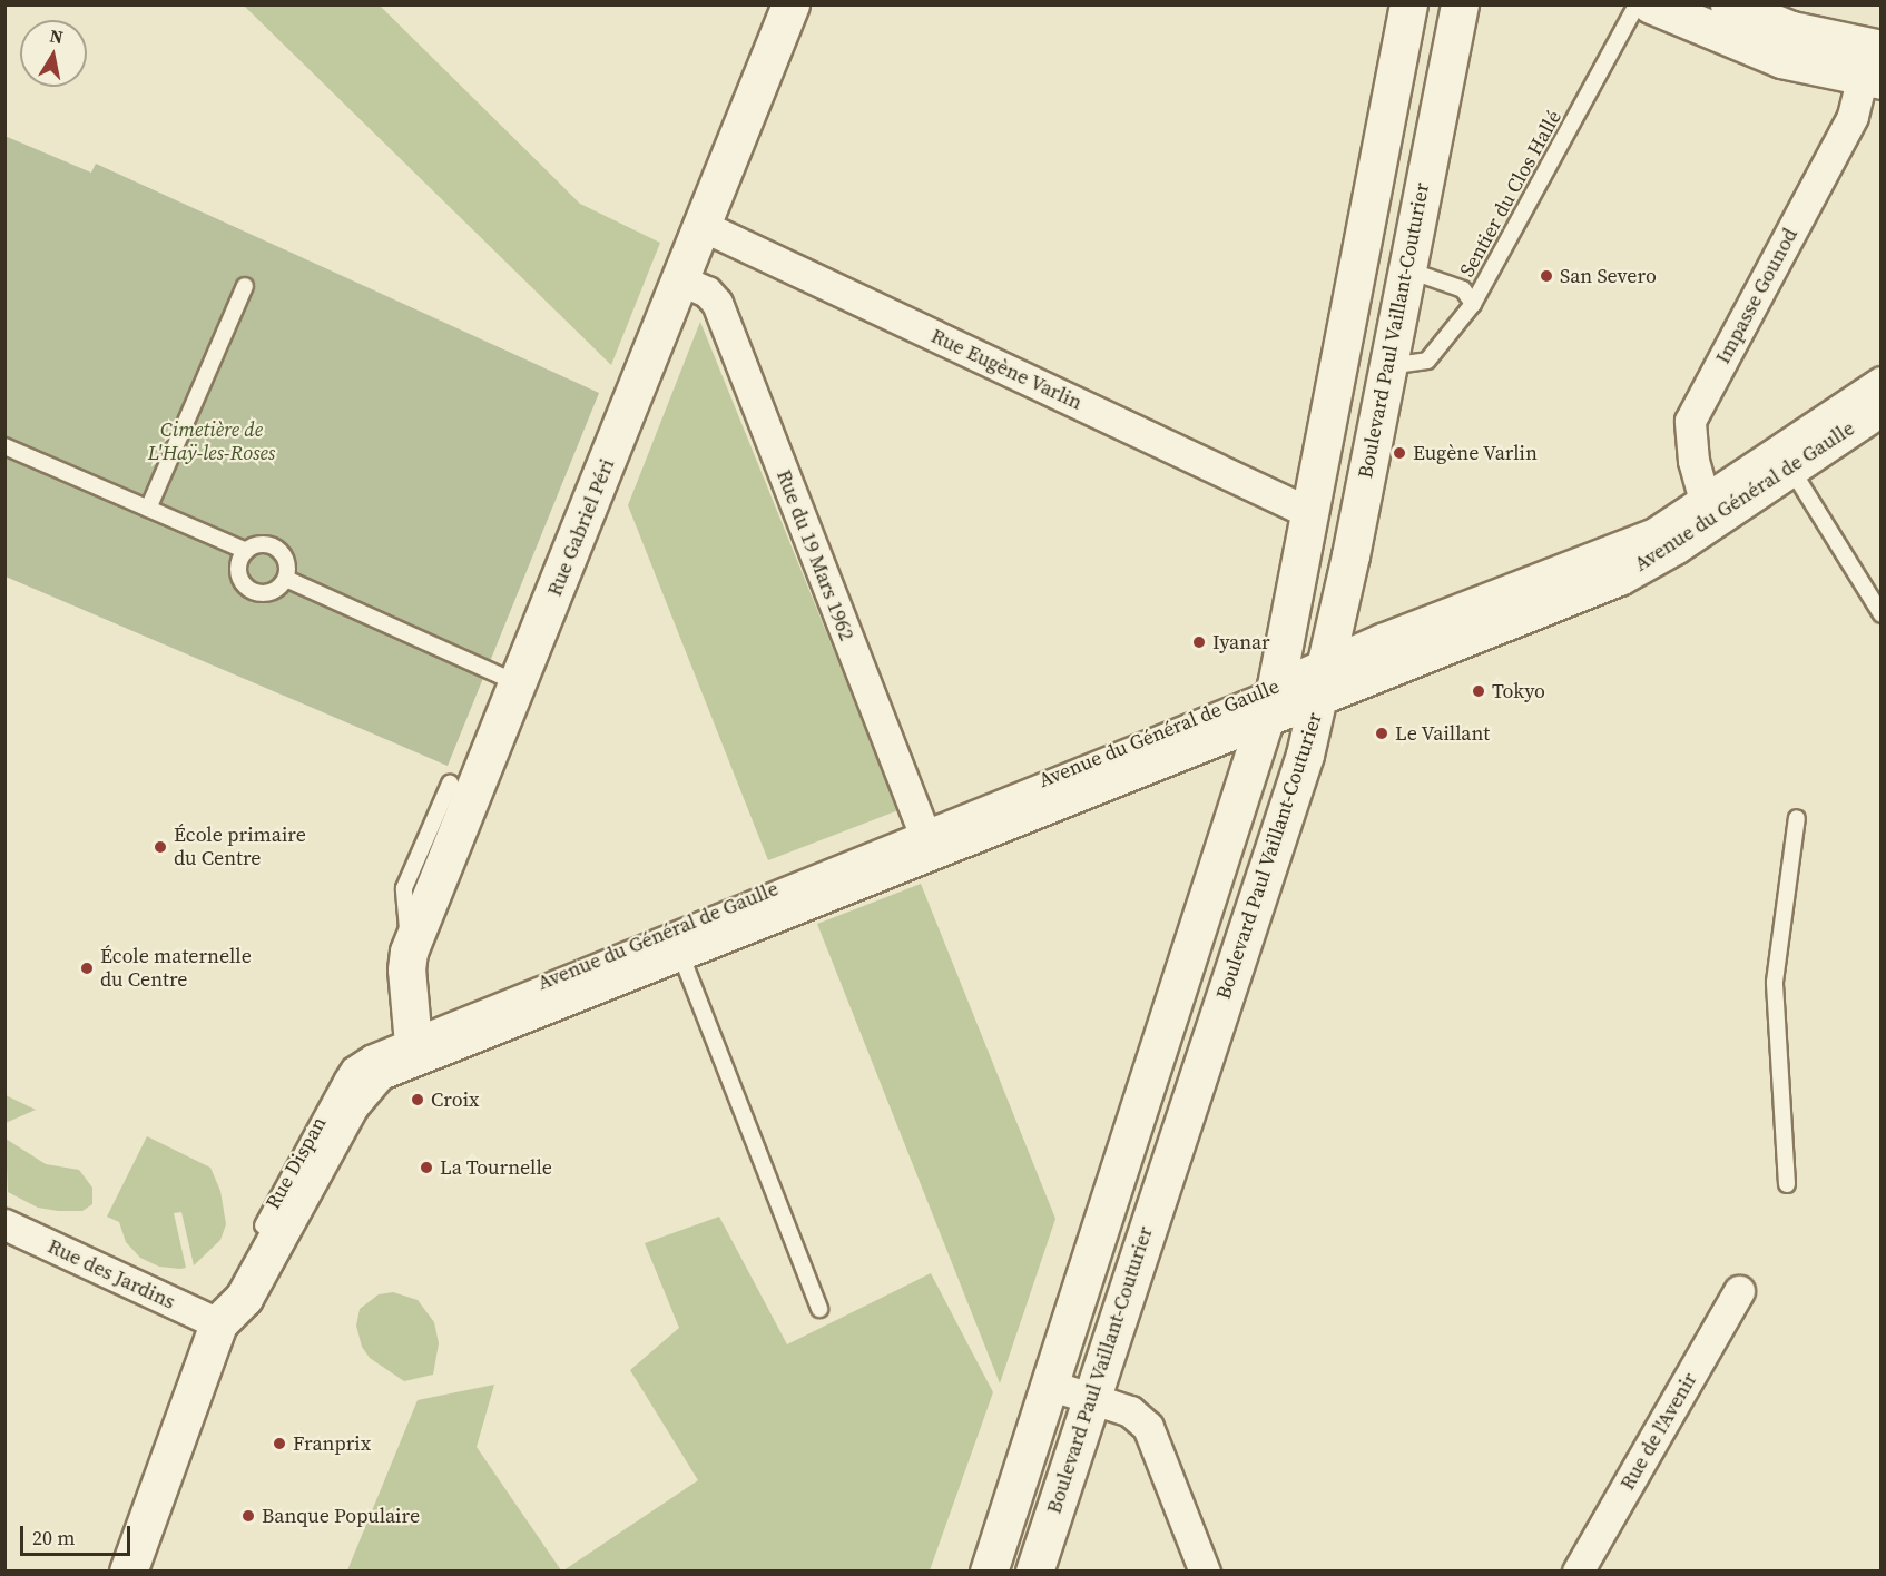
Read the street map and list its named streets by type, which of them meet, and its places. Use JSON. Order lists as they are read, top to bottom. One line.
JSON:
{"streets":{"main road":["Boulevard Paul Vaillant-Couturier","Avenue du Général de Gaulle","Rue Gabriel Péri","Rue Dispan"],"street":["Impasse Gounod","Rue Eugène Varlin","Rue du 19 Mars 1962","Rue des Jardins","Rue de l'Avenir"],"lane":["Sentier du Clos Hallé"]},"crossings":[["Sentier du Clos Hallé","Boulevard Paul Vaillant-Couturier"],["Impasse Gounod","Avenue du Général de Gaulle"],["Boulevard Paul Vaillant-Couturier","Avenue du Général de Gaulle"],["Rue Eugène Varlin","Rue Gabriel Péri"],["Avenue du Général de Gaulle","Rue Gabriel Péri"],["Avenue du Général de Gaulle","Rue du 19 Mars 1962"],["Avenue du Général de Gaulle","Rue Dispan"],["Rue Gabriel Péri","Rue du 19 Mars 1962"],["Rue Gabriel Péri","Rue Dispan"],["Rue Dispan","Rue des Jardins"]],"parks":["Cimetière de L'Haÿ-les-Roses"],"places":["San Severo","Eugène Varlin","Iyanar","Tokyo","Le Vaillant","École primaire du Centre","École maternelle du Centre","Croix","La Tournelle","Franprix","Banque Populaire"],"scale_bar":"20 m","north":"top"}
